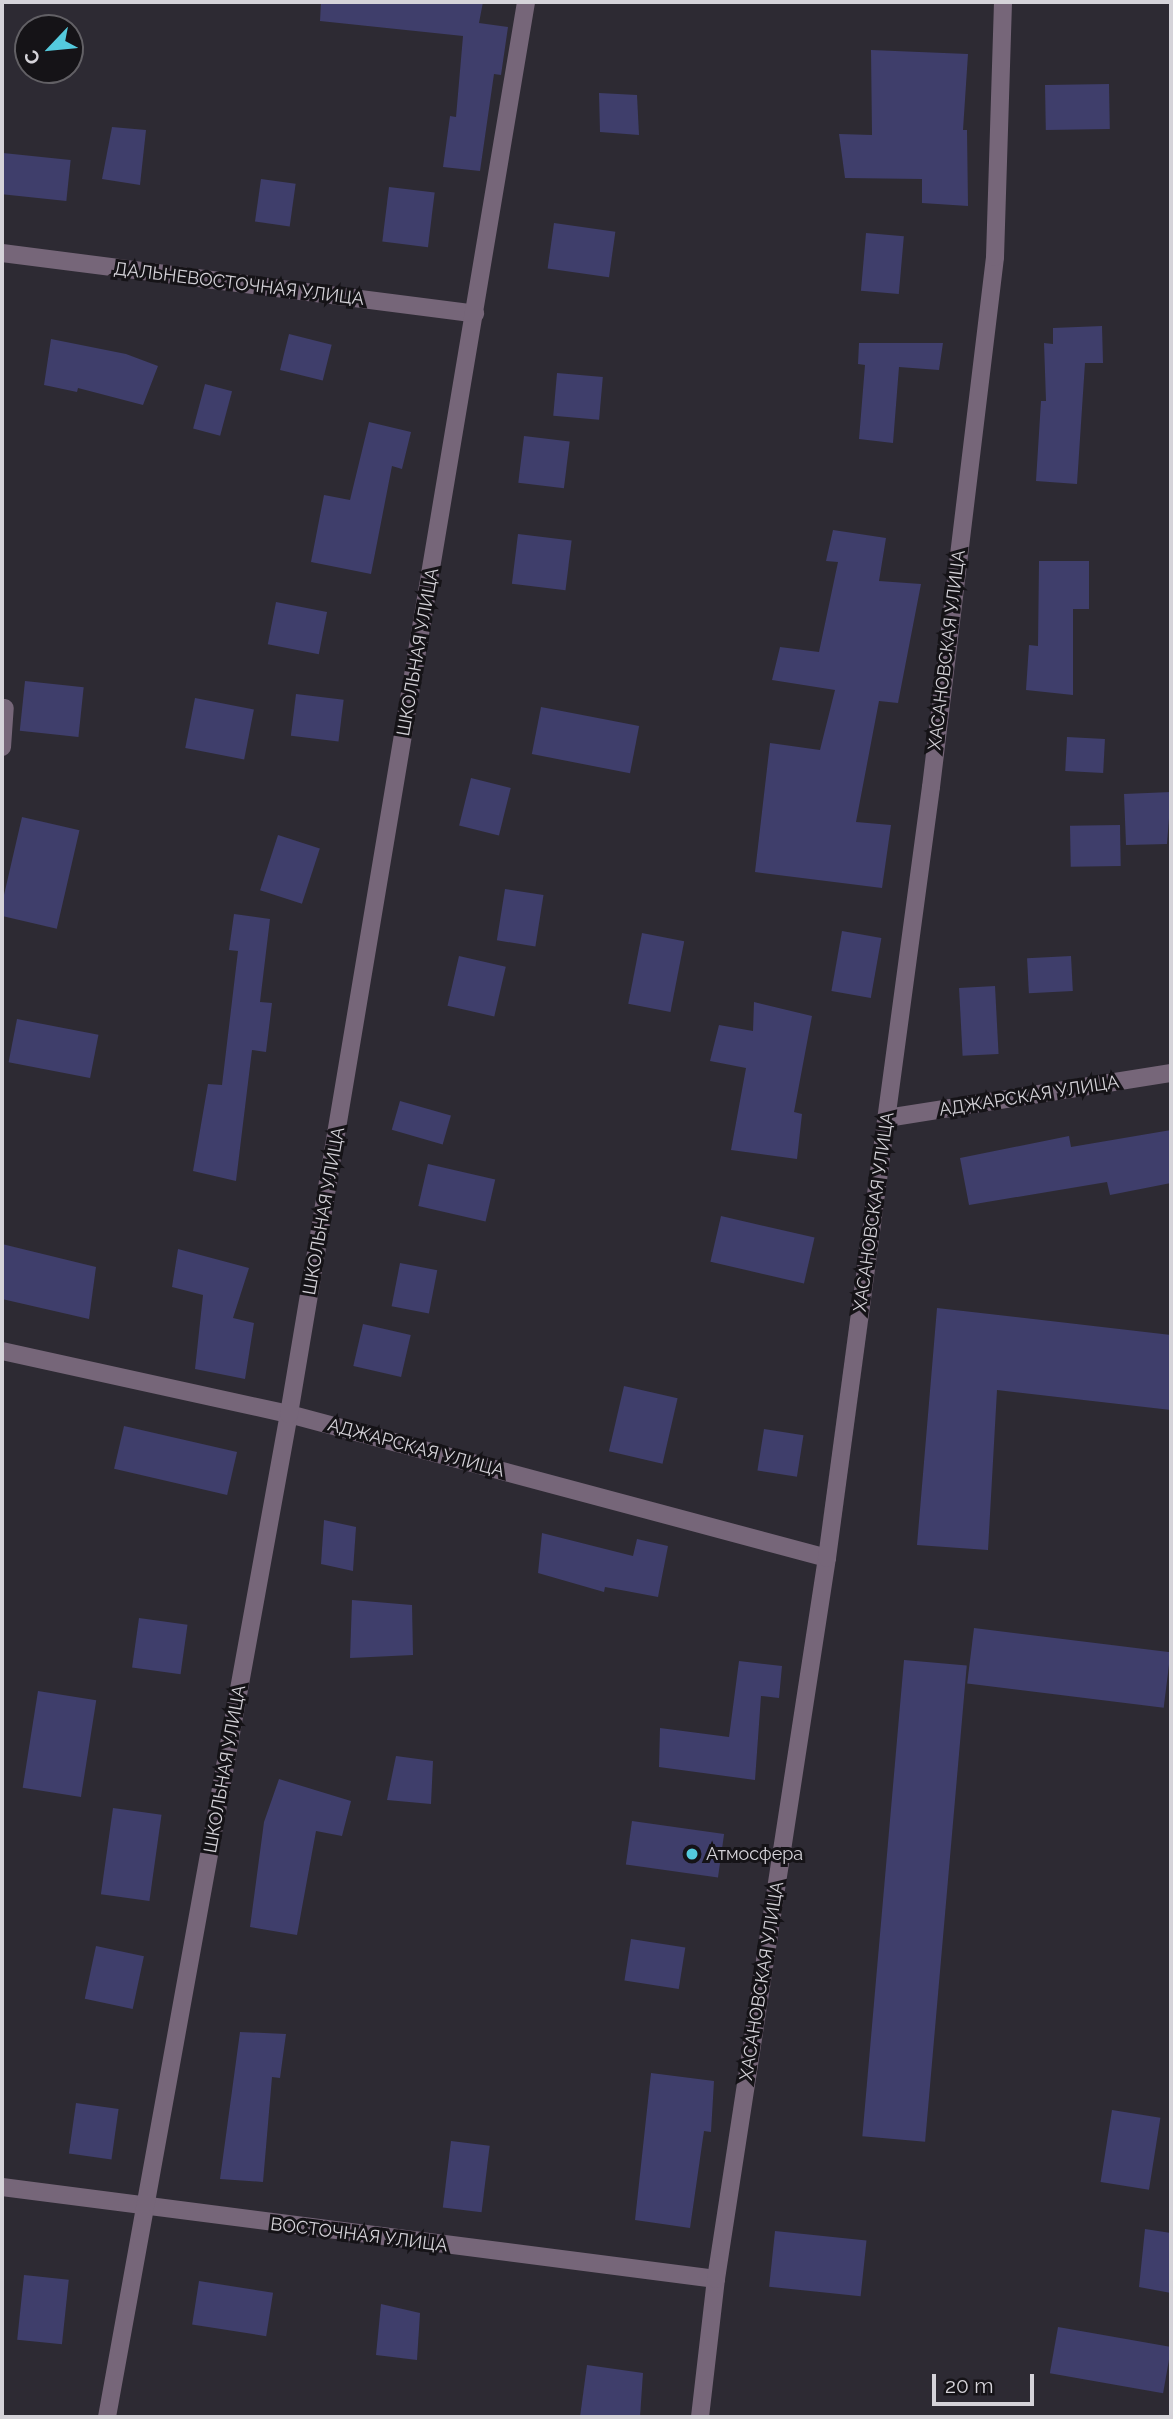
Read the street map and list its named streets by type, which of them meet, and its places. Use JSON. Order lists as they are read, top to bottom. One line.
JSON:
{"streets":{"street":["ДАЛЬНЕВОСТОЧНАЯ УЛИЦА","ХАСАНОВСКАЯ УЛИЦА","ШКОЛЬНАЯ УЛИЦА","АДЖАРСКАЯ УЛИЦА","ВОСТОЧНАЯ УЛИЦА"]},"crossings":[["ДАЛЬНЕВОСТОЧНАЯ УЛИЦА","ШКОЛЬНАЯ УЛИЦА"],["ХАСАНОВСКАЯ УЛИЦА","АДЖАРСКАЯ УЛИЦА"],["ХАСАНОВСКАЯ УЛИЦА","ВОСТОЧНАЯ УЛИЦА"],["ШКОЛЬНАЯ УЛИЦА","АДЖАРСКАЯ УЛИЦА"],["ШКОЛЬНАЯ УЛИЦА","ВОСТОЧНАЯ УЛИЦА"]],"places":["Атмосфера"],"scale_bar":"20 m","north":"bottom left"}
